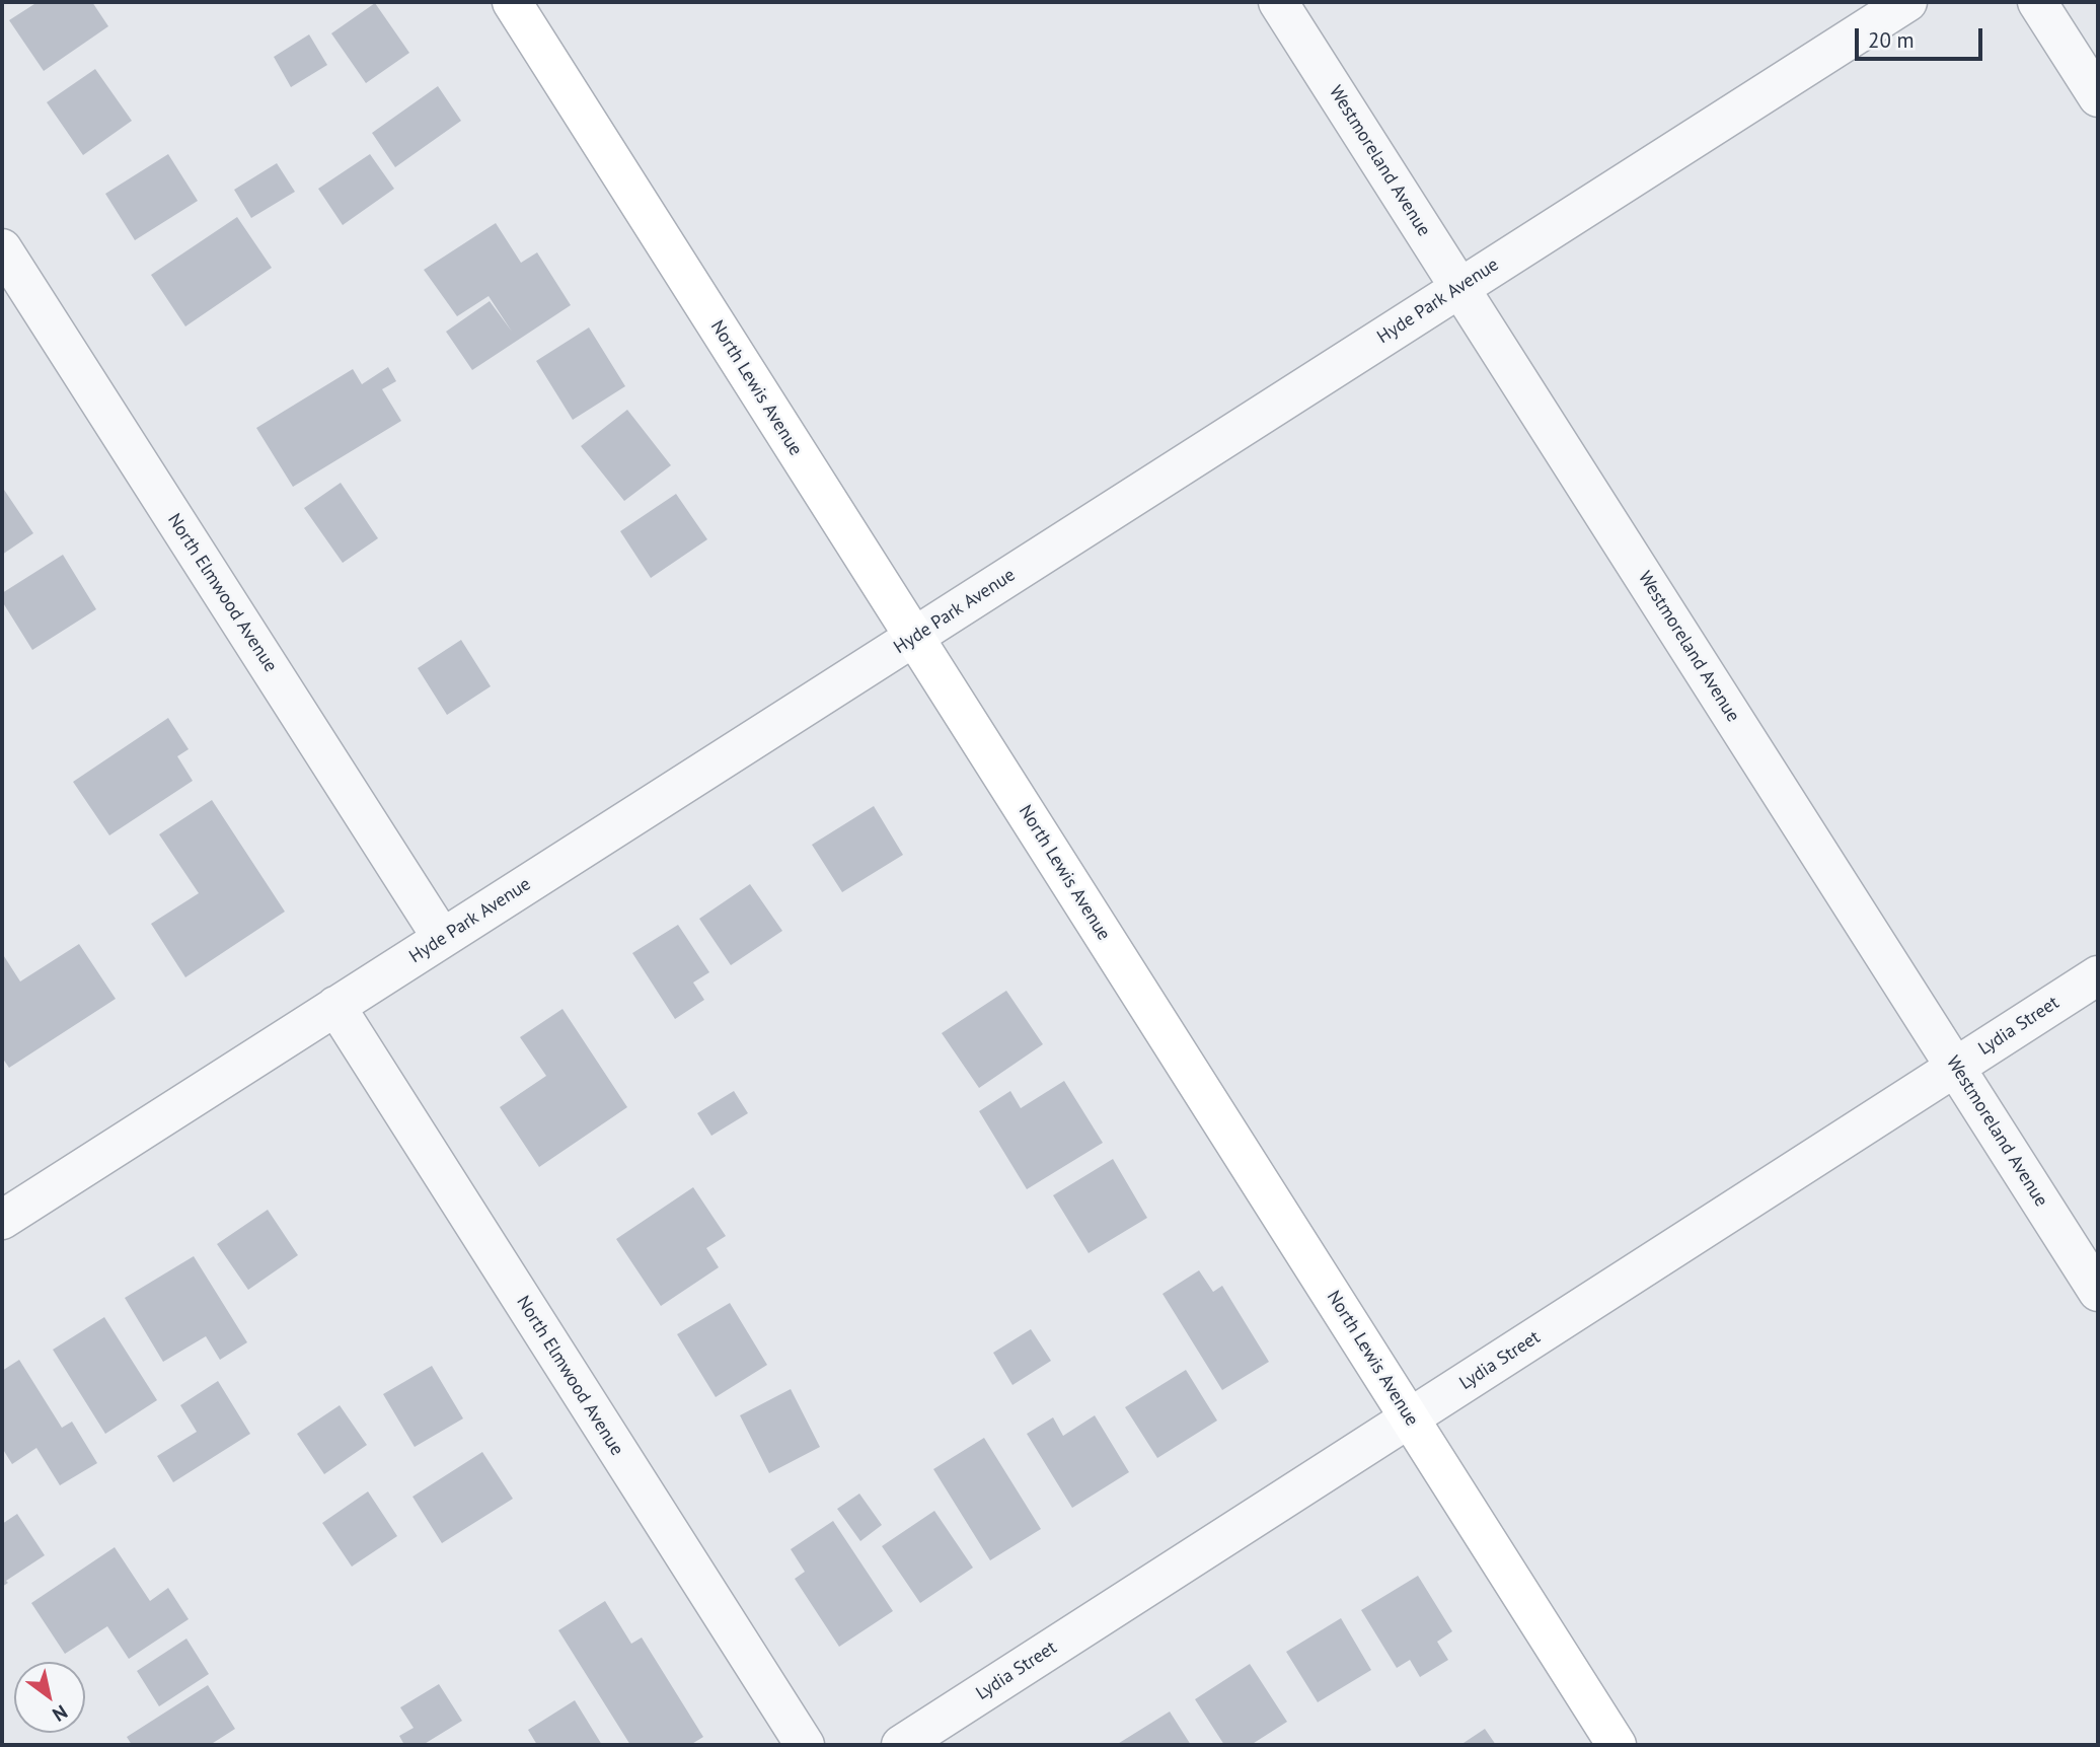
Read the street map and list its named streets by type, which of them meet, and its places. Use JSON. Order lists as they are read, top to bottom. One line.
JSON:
{"streets":{"main road":["North Lewis Avenue"],"street":["Westmoreland Avenue","Hyde Park Avenue","North Elmwood Avenue","Lydia Street"]},"crossings":[["Westmoreland Avenue","Hyde Park Avenue"],["Westmoreland Avenue","Lydia Street"],["Hyde Park Avenue","North Lewis Avenue"],["Hyde Park Avenue","North Elmwood Avenue"],["North Lewis Avenue","Lydia Street"]],"scale_bar":"20 m","north":"bottom right"}
